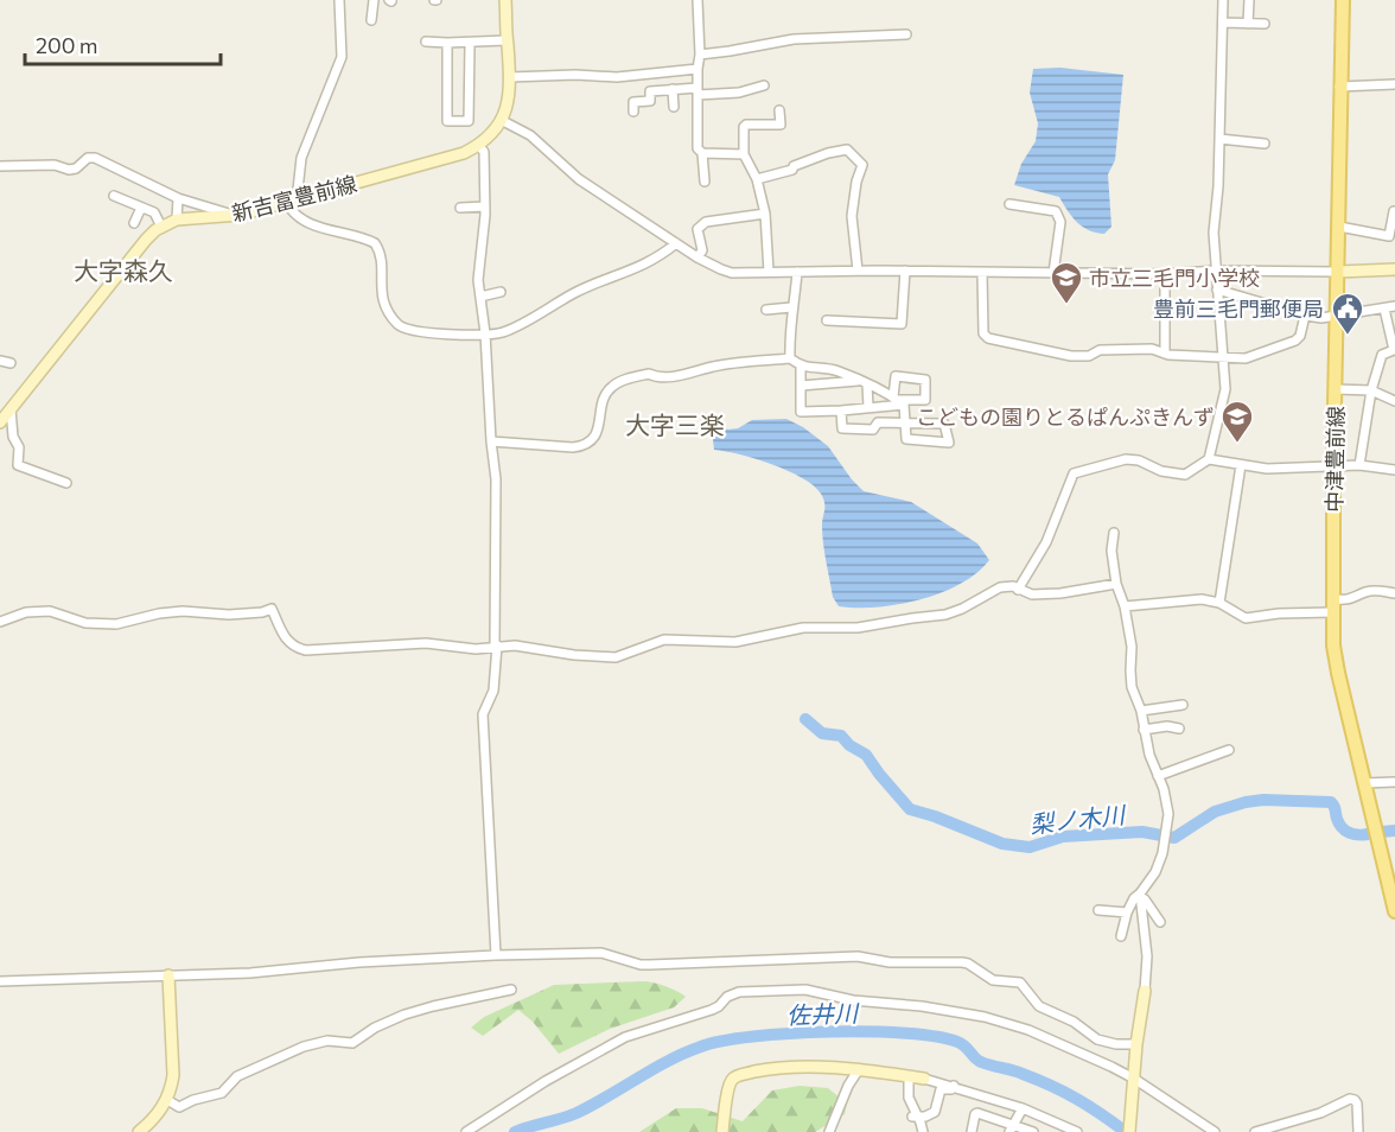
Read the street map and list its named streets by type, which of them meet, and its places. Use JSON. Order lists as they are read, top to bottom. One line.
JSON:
{"streets":{"main road":["新吉富豊前線","中津豊前線"]},"districts":["大字森久","大字三楽"],"water":["梨ノ木川","佐井川"],"places":{"school or university":["市立三毛門小学校","こどもの園りとるぱんぷきんず"],"public building":["豊前三毛門郵便局"]},"scale_bar":"200 m"}
